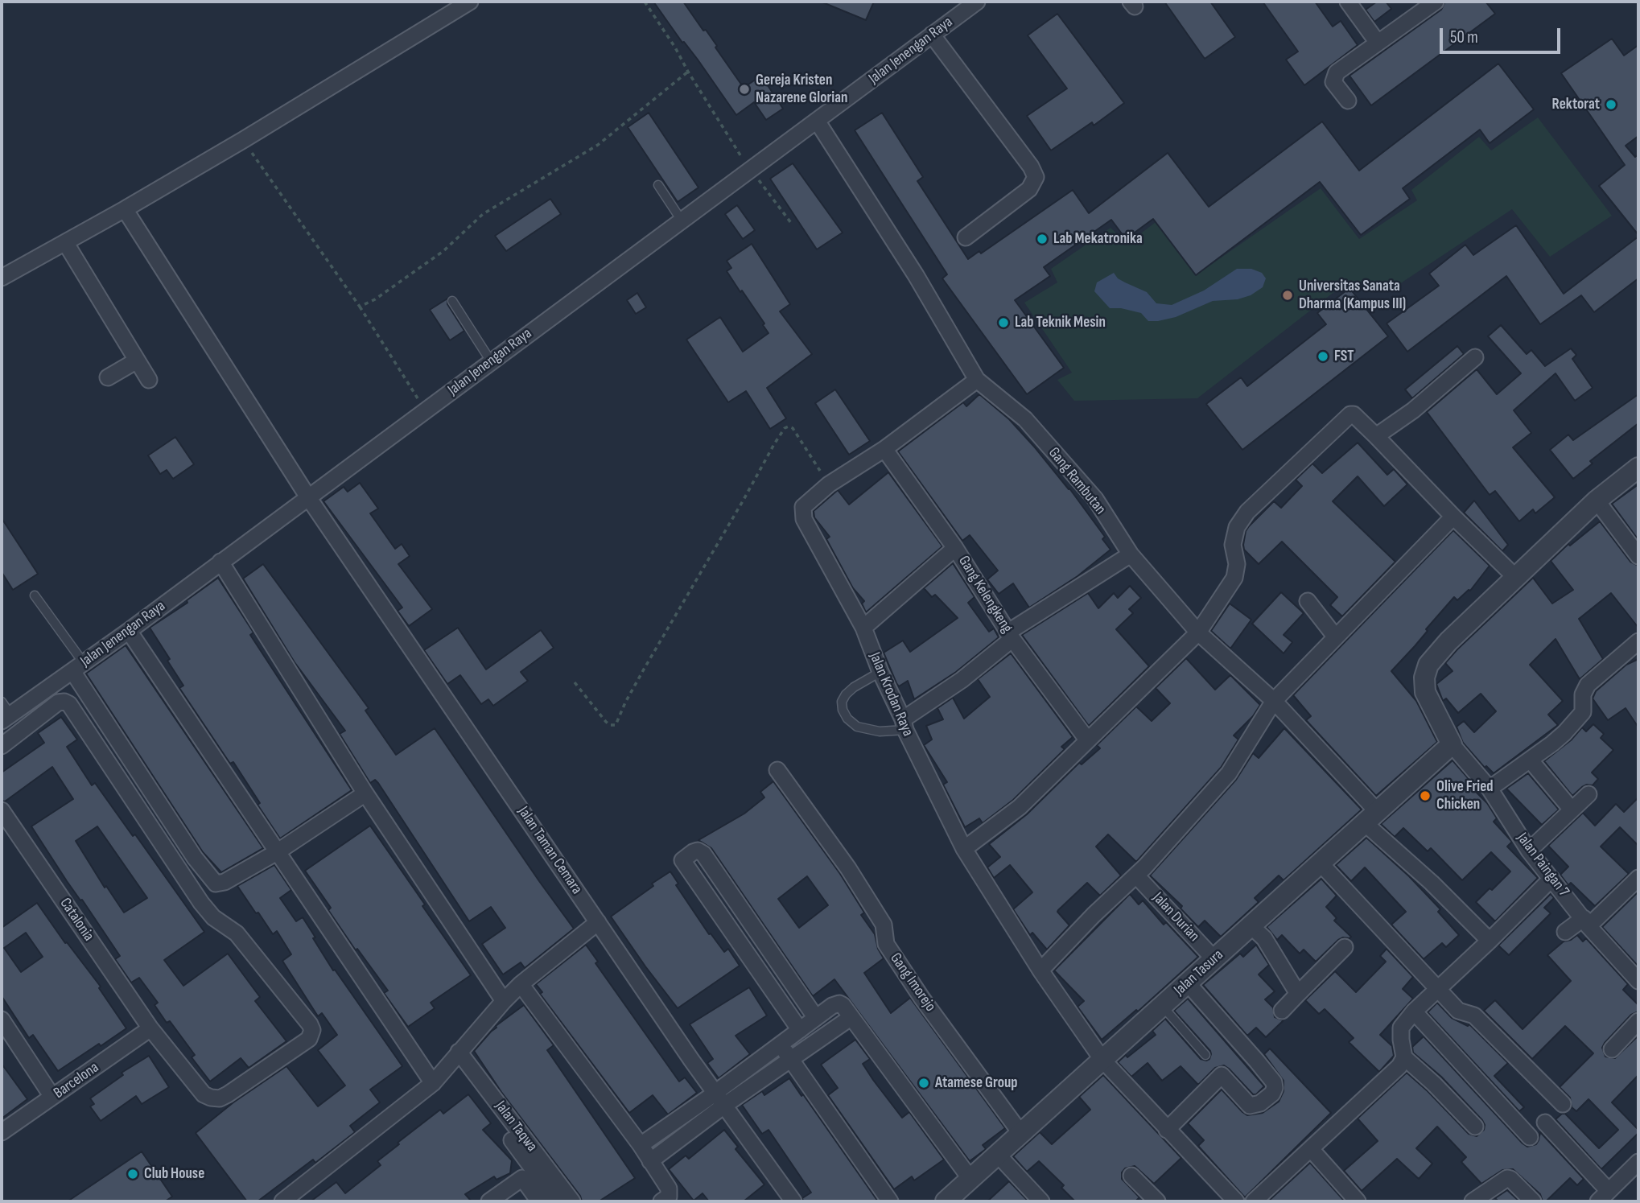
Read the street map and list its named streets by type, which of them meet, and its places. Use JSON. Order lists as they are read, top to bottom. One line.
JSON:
{"streets":{"street":["Jalan Jenengan Raya","Gang Rambutan","Gang Kelengkeng","Jalan Krodan Raya","Jalan Taman Cemara","Jalan Paingan 7","Jalan Durian","Catalonia","Jalan Tasura","Gang Imorejo","Barcelona","Jalan Taqwa"]},"crossings":[["Jalan Jenengan Raya","Gang Rambutan"],["Jalan Jenengan Raya","Jalan Taman Cemara"],["Gang Rambutan","Jalan Krodan Raya"],["Gang Rambutan","Jalan Tasura"],["Gang Kelengkeng","Jalan Krodan Raya"],["Jalan Krodan Raya","Jalan Tasura"],["Jalan Paingan 7","Jalan Tasura"],["Jalan Durian","Jalan Tasura"],["Catalonia","Barcelona"],["Jalan Tasura","Gang Imorejo"]],"places":["Gereja Kristen Nazarene Glorian","Rektorat","Lab Mekatronika","Universitas Sanata Dharma (Kampus III)","Lab Teknik Mesin","FST","Olive Fried Chicken","Atamese Group","Club House"],"scale_bar":"50 m"}
